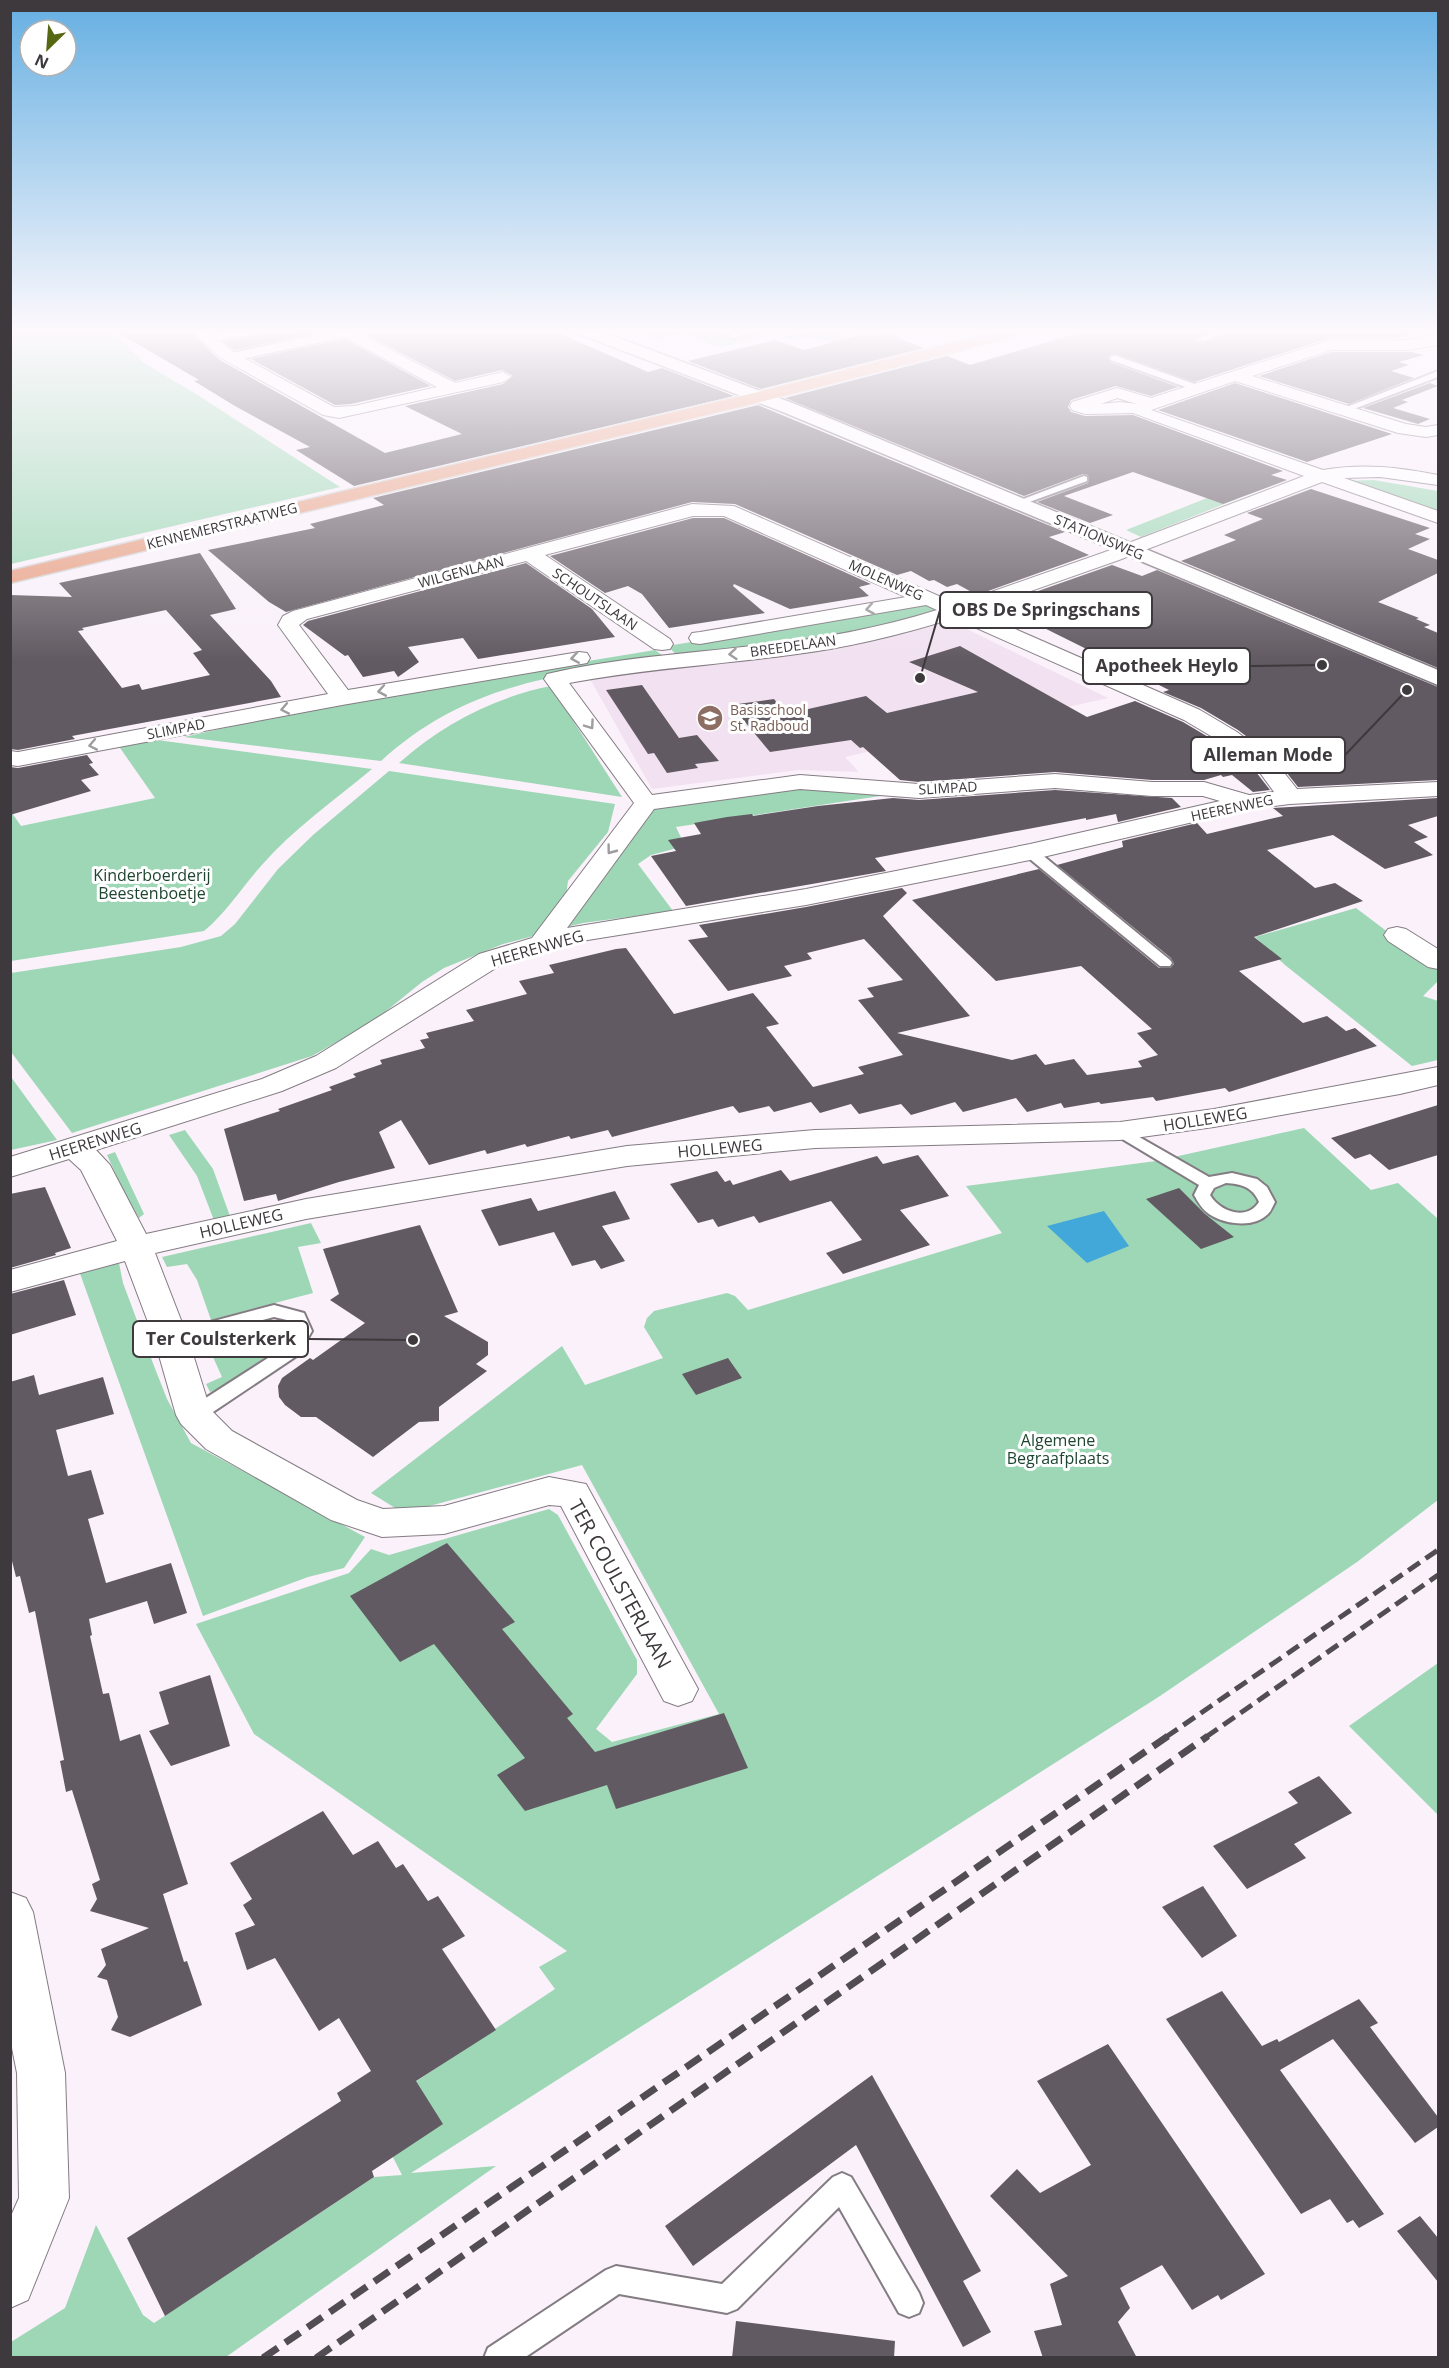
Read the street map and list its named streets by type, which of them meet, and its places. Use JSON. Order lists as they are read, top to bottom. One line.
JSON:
{"streets":{"main road":["KENNEMERSTRAATWEG"],"street":["STATIONSWEG","WILGENLAAN","MOLENWEG","SCHOUTSLAAN","BREEDELAAN","SLIMPAD","HEERENWEG","HOLLEWEG","TER COULSTERLAAN"]},"crossings":[["STATIONSWEG","BREEDELAAN"],["WILGENLAAN","MOLENWEG"],["WILGENLAAN","SCHOUTSLAAN"],["WILGENLAAN","BREEDELAAN"],["WILGENLAAN","SLIMPAD"],["MOLENWEG","BREEDELAAN"],["MOLENWEG","HEERENWEG"],["SCHOUTSLAAN","BREEDELAAN"],["BREEDELAAN","SLIMPAD"],["SLIMPAD","HEERENWEG"],["HEERENWEG","TER COULSTERLAAN"],["HOLLEWEG","TER COULSTERLAAN"]],"one_way":["BREEDELAAN","SLIMPAD"],"parks":["Kinderboerderij Beestenboetje","Algemene Begraafplaats"],"places":{"other":["Apotheek Heylo","OBS De Springschans","Alleman Mode","Ter Coulsterkerk"],"school or university":["Basisschool St. Radboud"]},"north":"bottom left"}
